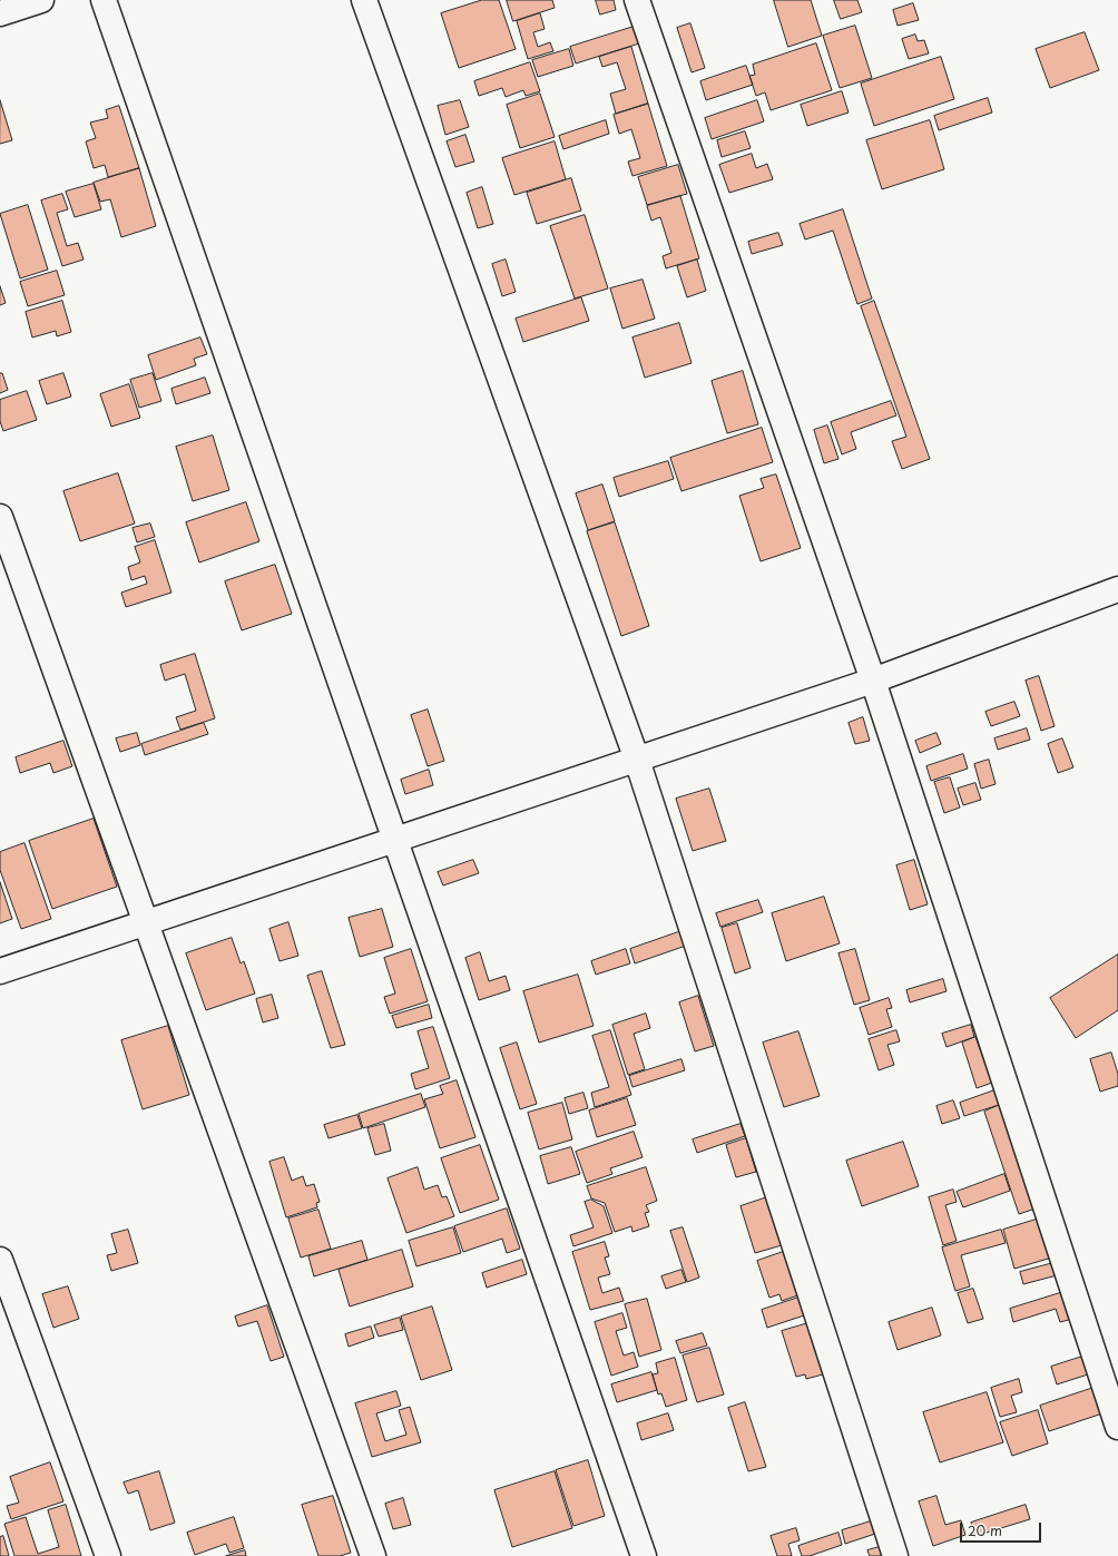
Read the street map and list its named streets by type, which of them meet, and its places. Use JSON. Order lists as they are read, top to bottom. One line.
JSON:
{"scale_bar":"20 m"}
